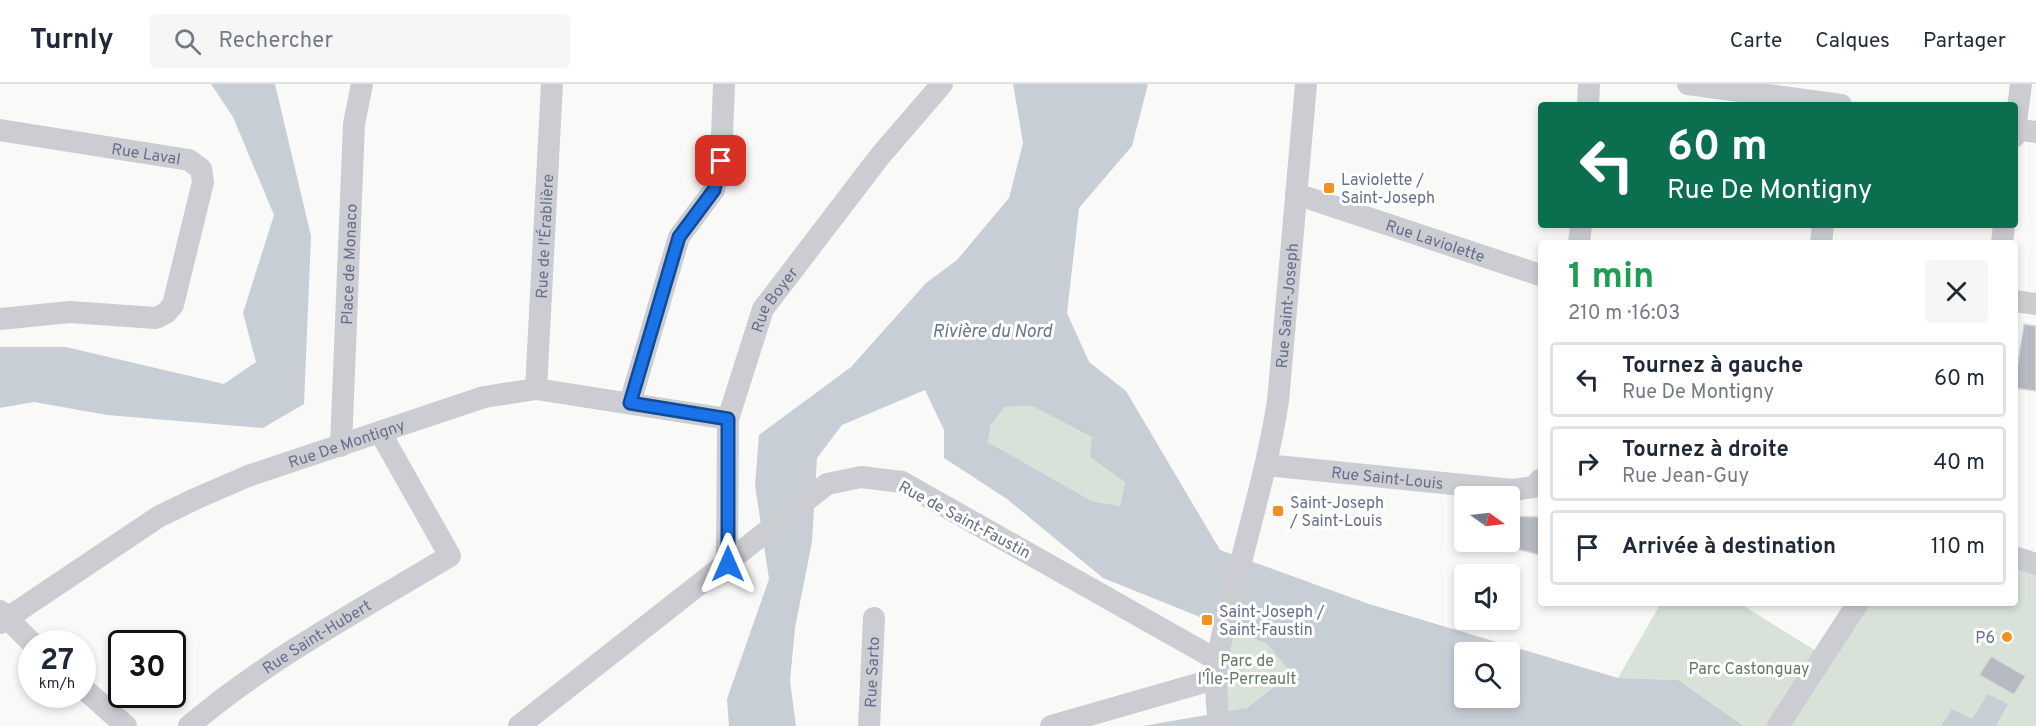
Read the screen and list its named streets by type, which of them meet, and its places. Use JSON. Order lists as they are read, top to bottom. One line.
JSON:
{"streets":{"street":["Rue Laval","Rue de l'Érablière","Rue Laviolette","Place de Monaco","Rue Boyer","Rue Saint-Joseph","Rue De Montigny","Rue Saint-Louis","Rue de Saint-Faustin","Rue Saint-Hubert","Rue Sarto"]},"crossings":[["Rue de l'Érablière","Rue De Montigny"],["Rue Laviolette","Rue Saint-Joseph"],["Place de Monaco","Rue De Montigny"],["Rue Boyer","Rue De Montigny"],["Rue Boyer","Rue de Saint-Faustin"],["Rue Saint-Joseph","Rue Saint-Louis"],["Rue Saint-Joseph","Rue de Saint-Faustin"],["Rue De Montigny","Rue Saint-Hubert"]],"water":["Rivière du Nord"],"parks":["Parc de l'Île-Perreault","Parc Castonguay"],"places":{"transit":["Laviolette / Saint-Joseph","Saint-Joseph / Saint-Louis","Saint-Joseph / Saint-Faustin"],"other":["P6"]},"north":"right","page":{"header":"Turnly","search":"Rechercher","nav":["Carte","Calques","Partager"],"turn":["60 m","Rue De Montigny"],"heading":["1 min","210 m · 16:03"],"list":[{"name":"Tournez à gauche","note":"Rue De Montigny","value":"60 m"},{"name":"Tournez à droite","note":"Rue Jean-Guy","value":"40 m"},{"name":"Arrivée à destination","value":"110 m"}],"speed":"27 km/h","limit":"30"}}
